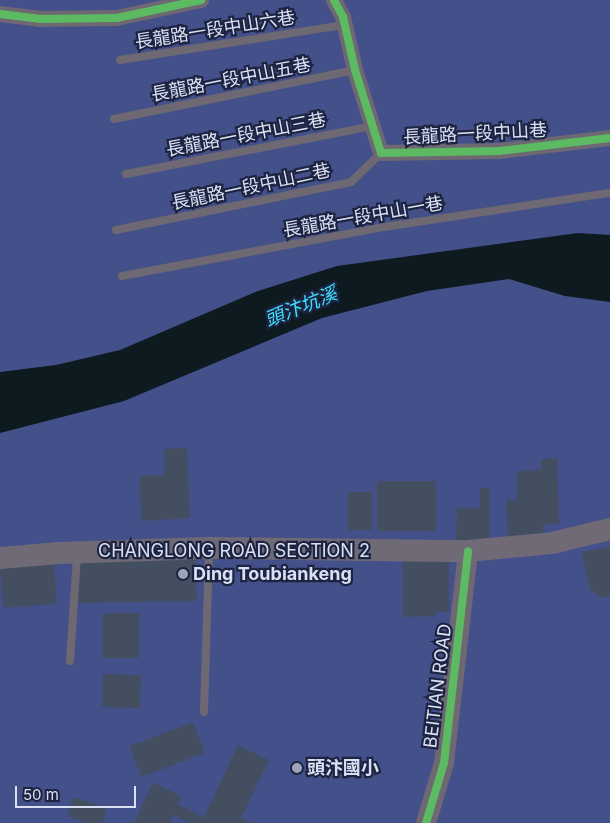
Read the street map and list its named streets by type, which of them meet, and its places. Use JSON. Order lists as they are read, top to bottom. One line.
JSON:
{"streets":{"main road":["CHANGLONG ROAD SECTION 2"],"street":["長龍路一段中山巷","BEITIAN ROAD"],"lane":["長龍路一段中山六巷","長龍路一段中山五巷","長龍路一段中山三巷","長龍路一段中山二巷","長龍路一段中山一巷"]},"crossings":[["長龍路一段中山六巷","長龍路一段中山巷"],["長龍路一段中山五巷","長龍路一段中山巷"],["長龍路一段中山巷","長龍路一段中山三巷"],["長龍路一段中山巷","長龍路一段中山二巷"],["CHANGLONG ROAD SECTION 2","BEITIAN ROAD"]],"water":["頭汴坑溪"],"places":["Ding Toubiankeng","頭汴國小"],"scale_bar":"50 m"}
